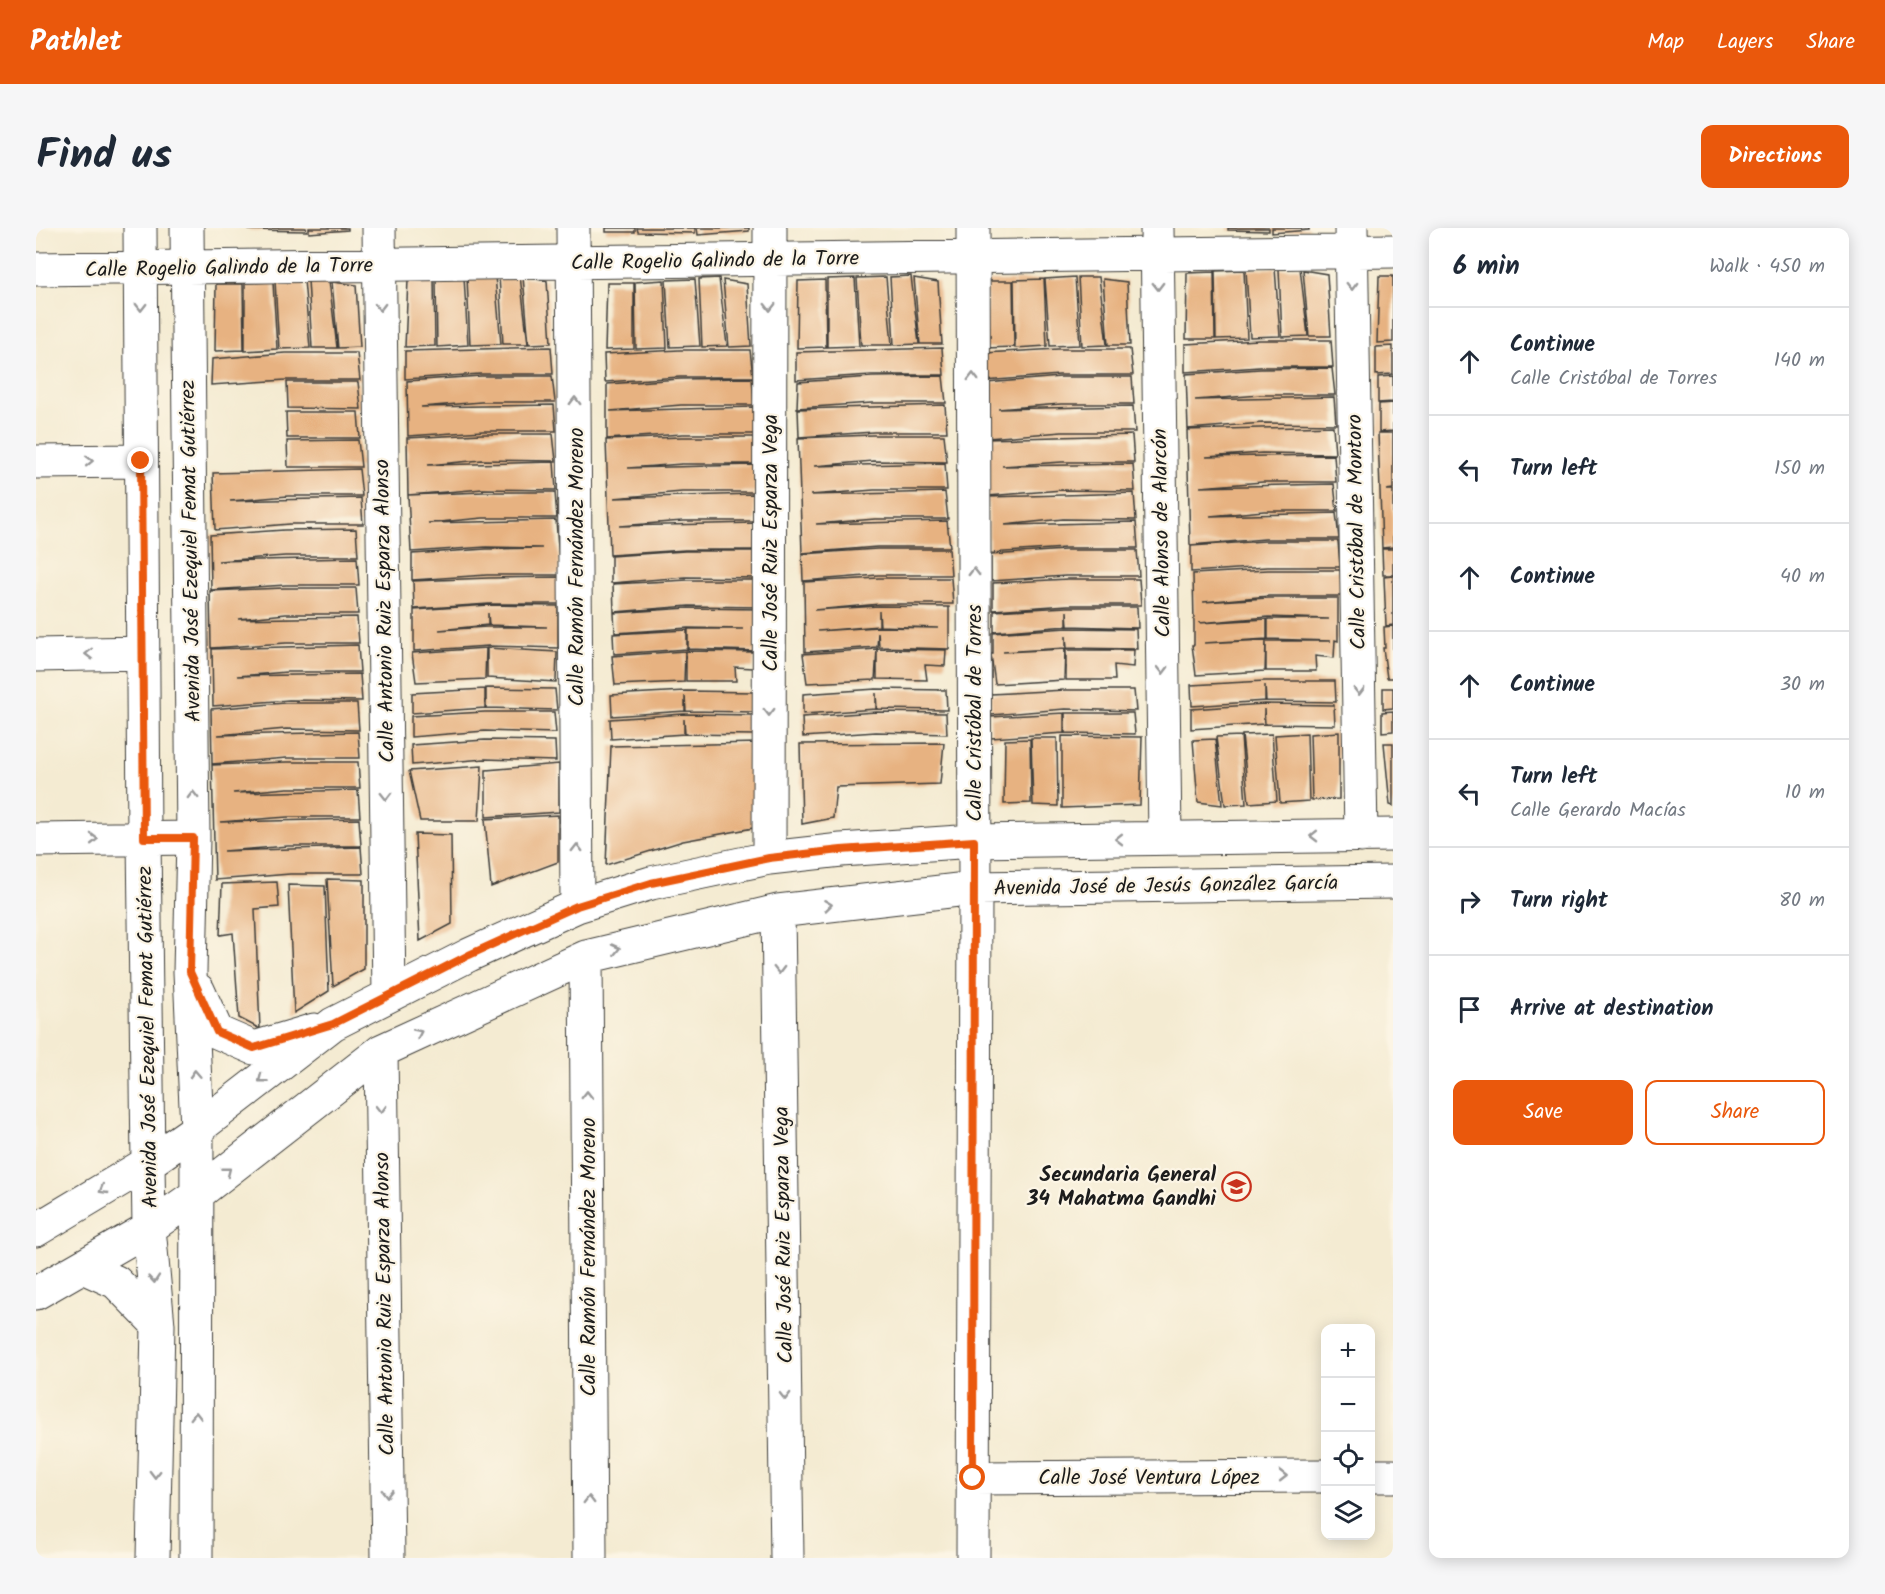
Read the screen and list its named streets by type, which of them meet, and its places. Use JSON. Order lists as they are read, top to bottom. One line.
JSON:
{"streets":{"street":["Calle Rogelio Galindo de la Torre","Calle Cristóbal de Montoro","Calle Alonso de Alarcón","Calle José Ruiz Esparza Vega","Avenida José Ezequiel Femat Gutiérrez","Calle Ramón Fernández Moreno","Calle Antonio Ruiz Esparza Alonso","Calle Cristóbal de Torres","Avenida José de Jesús González García","Calle José Ventura López"]},"crossings":[["Calle Rogelio Galindo de la Torre","Calle Cristóbal de Montoro"],["Calle Rogelio Galindo de la Torre","Calle Alonso de Alarcón"],["Calle Rogelio Galindo de la Torre","Calle José Ruiz Esparza Vega"],["Calle Rogelio Galindo de la Torre","Avenida José Ezequiel Femat Gutiérrez"],["Calle Rogelio Galindo de la Torre","Calle Ramón Fernández Moreno"],["Calle Rogelio Galindo de la Torre","Calle Antonio Ruiz Esparza Alonso"],["Calle Rogelio Galindo de la Torre","Calle Cristóbal de Torres"],["Calle José Ruiz Esparza Vega","Avenida José de Jesús González García"],["Avenida José Ezequiel Femat Gutiérrez","Avenida José de Jesús González García"],["Calle Ramón Fernández Moreno","Avenida José de Jesús González García"],["Calle Antonio Ruiz Esparza Alonso","Avenida José de Jesús González García"],["Calle Cristóbal de Torres","Avenida José de Jesús González García"],["Calle Cristóbal de Torres","Calle José Ventura López"]],"one_way":["Calle Cristóbal de Montoro","Calle Alonso de Alarcón","Calle José Ruiz Esparza Vega","Calle Ramón Fernández Moreno","Calle Antonio Ruiz Esparza Alonso","Calle Cristóbal de Torres","Calle José Ventura López"],"places":{"school or university":["Secundaria General 34 Mahatma Gandhi"]},"page":{"header":"Pathlet","nav":["Map","Layers","Share"],"title":"Find us","buttons":["Directions",["Save","Share"]],"heading":["6 min","Walk · 450 m"],"list":[["Continue","Calle Cristóbal de Torres","140 m"],["Turn left","150 m"],["Continue","40 m"],["Continue","30 m"],["Turn left","Calle Gerardo Macías","10 m"],["Turn right","80 m"],"Arrive at destination"],"map_buttons":["+","−"]}}
